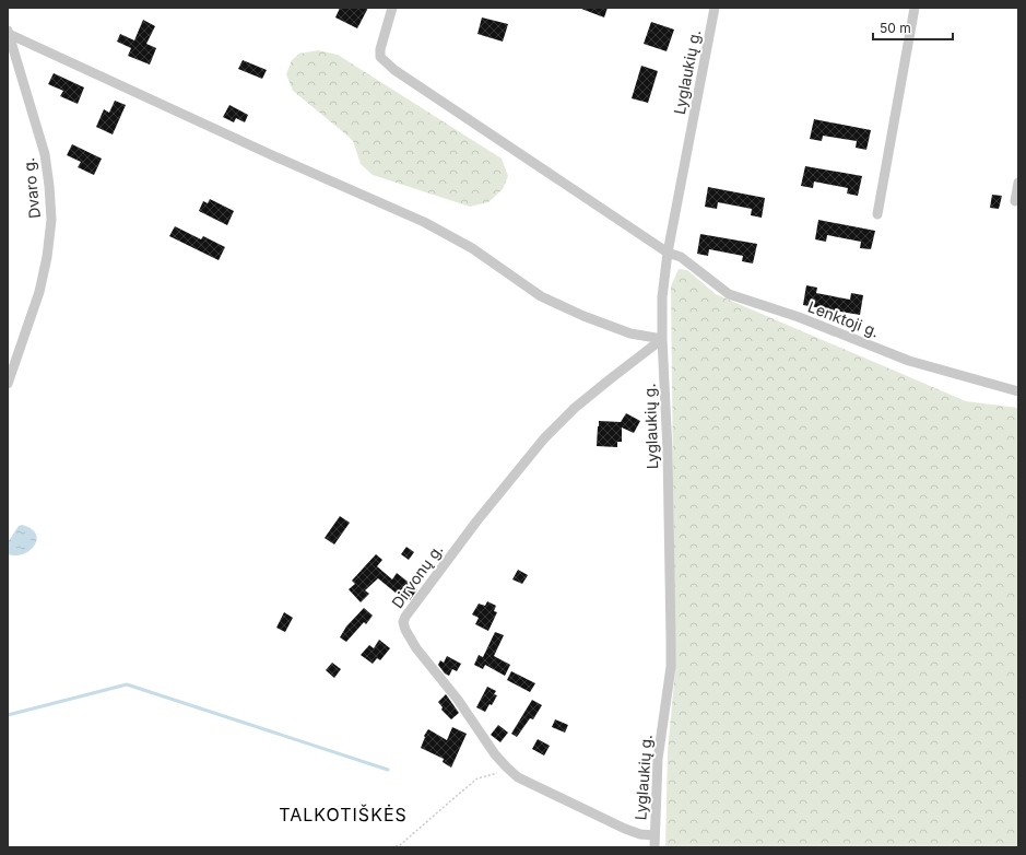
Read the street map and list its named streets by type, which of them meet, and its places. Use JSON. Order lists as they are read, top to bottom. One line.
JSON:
{"streets":{"street":["Lyglaukių g.","Dvaro g.","Lenktoji g.","Dirvonų g."]},"crossings":[["Lyglaukių g.","Lenktoji g."],["Lyglaukių g.","Dirvonų g."]],"districts":["TALKOTIŠKĖS"],"scale_bar":"50 m"}
